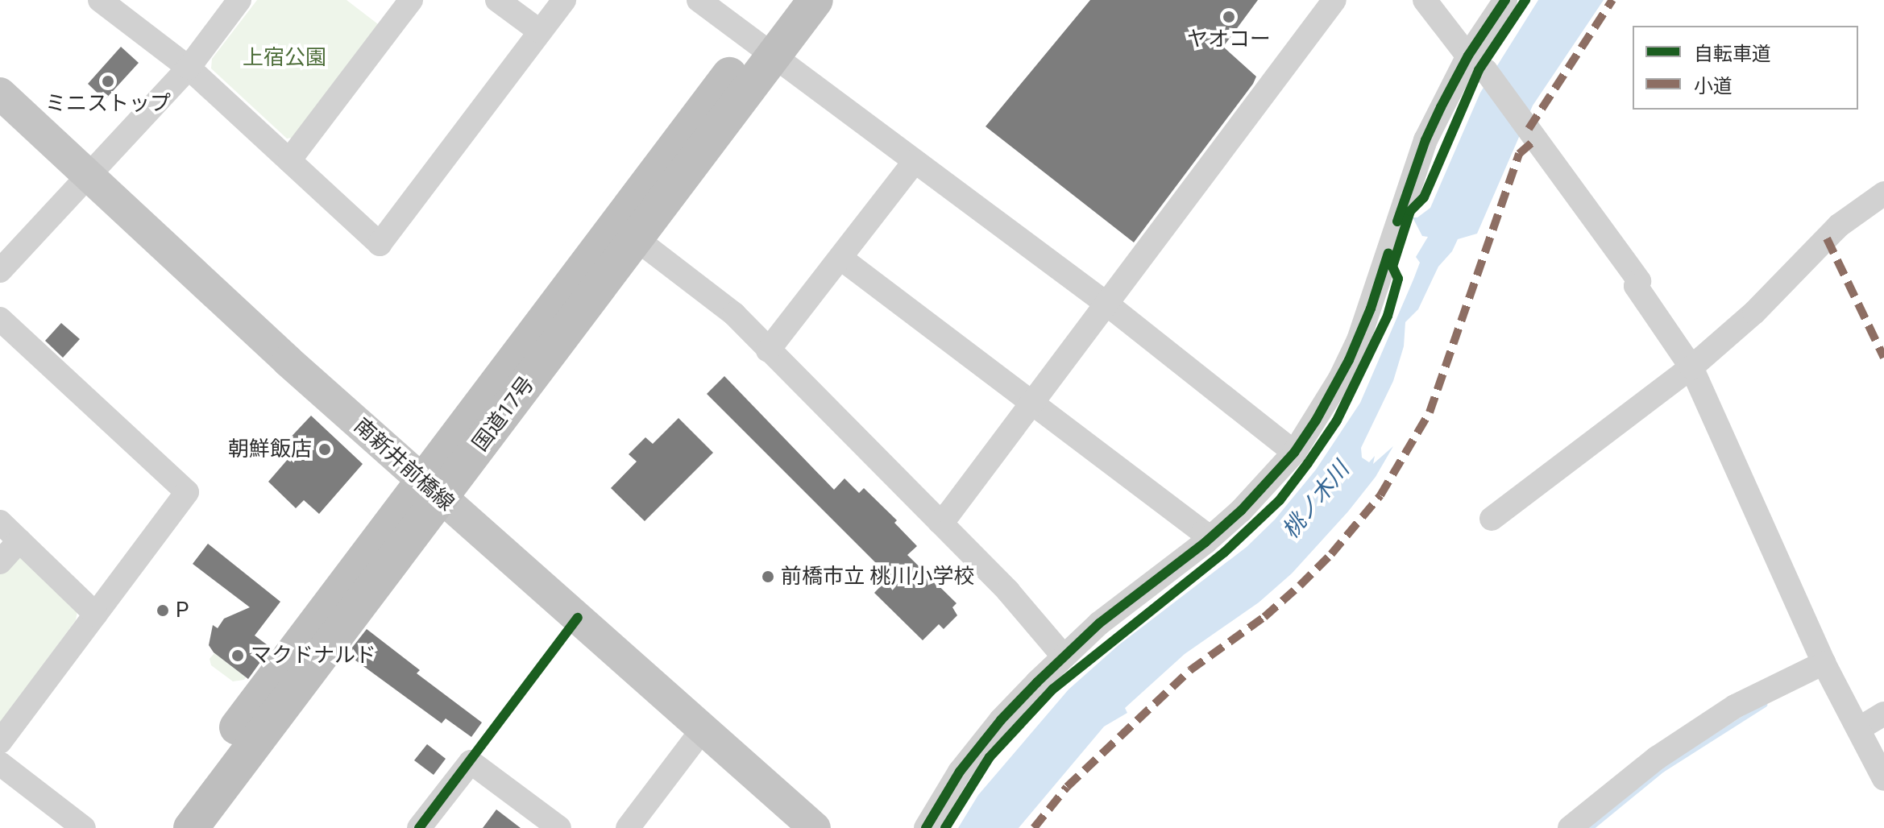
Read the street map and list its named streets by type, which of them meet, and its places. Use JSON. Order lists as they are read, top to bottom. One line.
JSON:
{"streets":{"highway":["国道17号"],"main road":["南新井前橋線"]},"crossings":[["国道17号","南新井前橋線"]],"water":["桃ノ木川"],"parks":["上宿公園"],"places":["ヤオコー","ミニストップ","朝鮮飯店","前橋市立 桃川小学校","P","マクドナルド"],"legend":["自転車道","小道"]}
